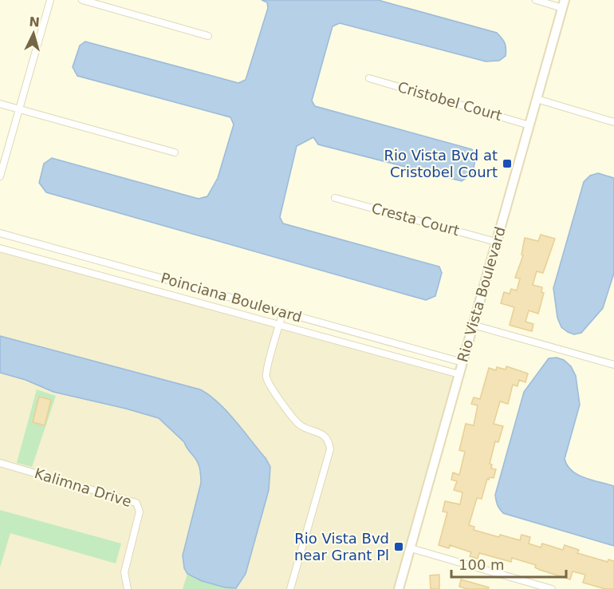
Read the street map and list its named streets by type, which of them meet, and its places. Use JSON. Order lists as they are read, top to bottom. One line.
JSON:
{"streets":{"street":["Cristobel Court","Cresta Court","Rio Vista Boulevard","Poinciana Boulevard","Kalimna Drive"]},"crossings":[["Cristobel Court","Rio Vista Boulevard"],["Cresta Court","Rio Vista Boulevard"],["Rio Vista Boulevard","Poinciana Boulevard"]],"places":{"transit":["Rio Vista Bvd at Cristobel Court","Rio Vista Bvd near Grant Pl"]},"scale_bar":"100 m","north":"top"}
